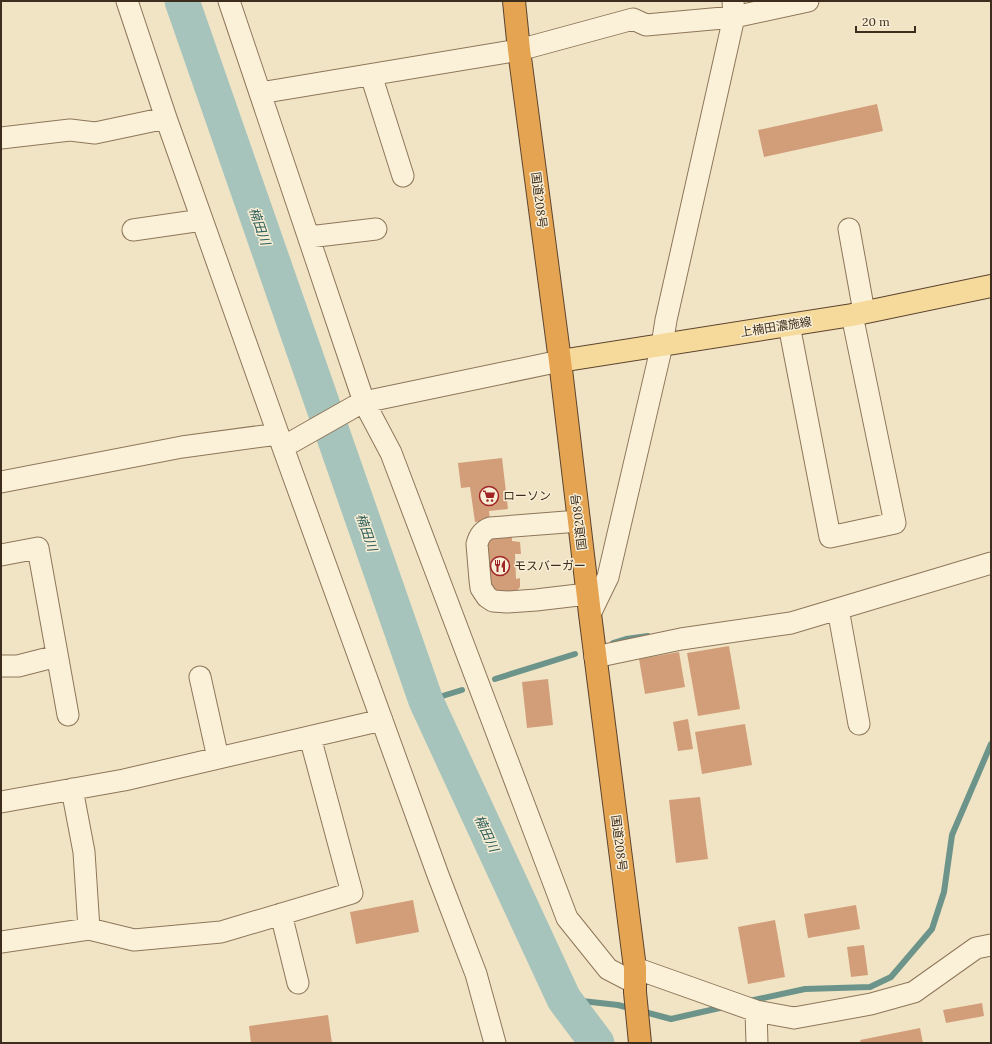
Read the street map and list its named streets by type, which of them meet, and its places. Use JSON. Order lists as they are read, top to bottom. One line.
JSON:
{"streets":{"highway":["国道208号"],"main road":["上楠田濃施線"]},"crossings":[["国道208号","上楠田濃施線"]],"water":["楠田川"],"places":{"supermarket":["ローソン"],"restaurant":["モスバーガー"]},"scale_bar":"20 m"}
